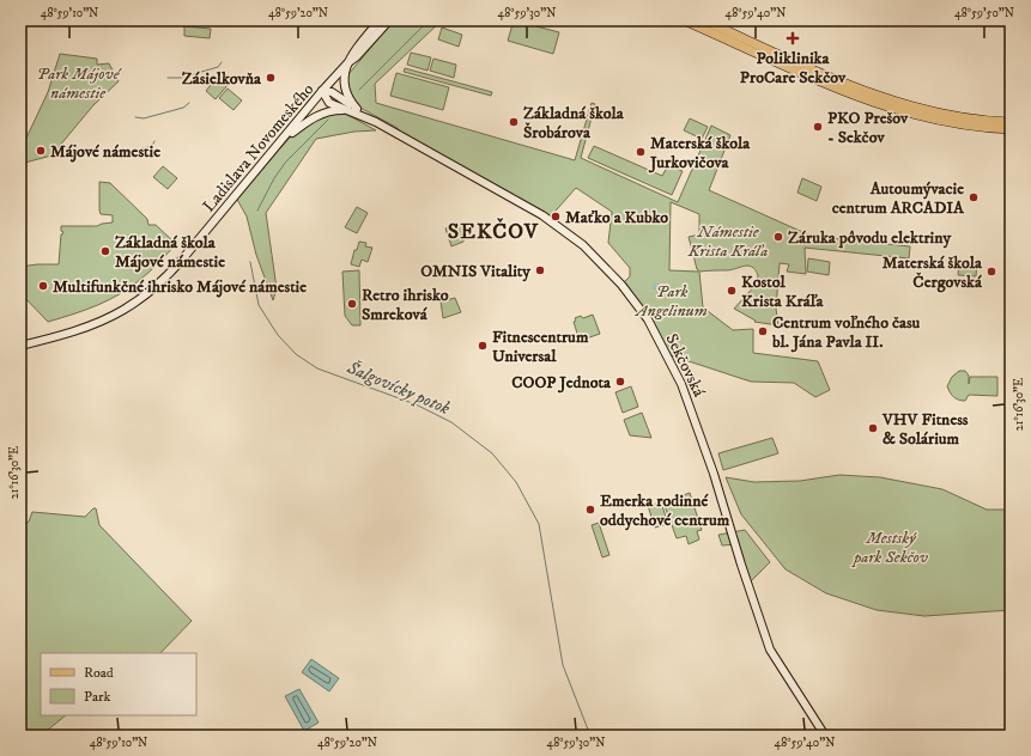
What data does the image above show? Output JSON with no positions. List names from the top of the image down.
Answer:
{
  "streets": {
    "street": ["Ladislava Novomeského", "Sekčovská"]
  },
  "crossings": [
    ["Ladislava Novomeského", "Sekčovská"]
  ],
  "districts": ["SEKČOV"],
  "water": ["Šalgovícky potok"],
  "parks": [
    "Park Májové námestie",
    "Námestie Krista Kráľa",
    "Park Angelinum",
    "Mestský park Sekčov"
  ],
  "places": {
    "health": ["Poliklinika ProCare Sekčov"],
    "other": [
      "Zásielkovňa",
      "Základná škola Šrobárova",
      "PKO Prešov - Sekčov",
      "Májové námestie",
      "Materská škola Jurkovičova",
      "Autoumývacie centrum ARCADIA",
      "Maťko a Kubko",
      "Záruka pôvodu elektriny",
      "Základná škola Májové námestie",
      "OMNIS Vitality",
      "Materská škola Čergovská",
      "Multifunkčné ihrisko Májové námestie",
      "Kostol Krista Kráľa",
      "Retro ihrisko Smreková",
      "Centrum voľného času bl. Jána Pavla II.",
      "Fitnescentrum Universal",
      "COOP Jednota",
      "VHV Fitness & Solárium",
      "Emerka rodinné oddychové centrum"
    ]
  },
  "legend": ["Road", "Park"],
  "coordinates": [
    "48°59'10\"N",
    "48°59'20\"N",
    "48°59'30\"N",
    "48°59'40\"N",
    "48°59'50\"N",
    "21°16'30\"E"
  ]
}
